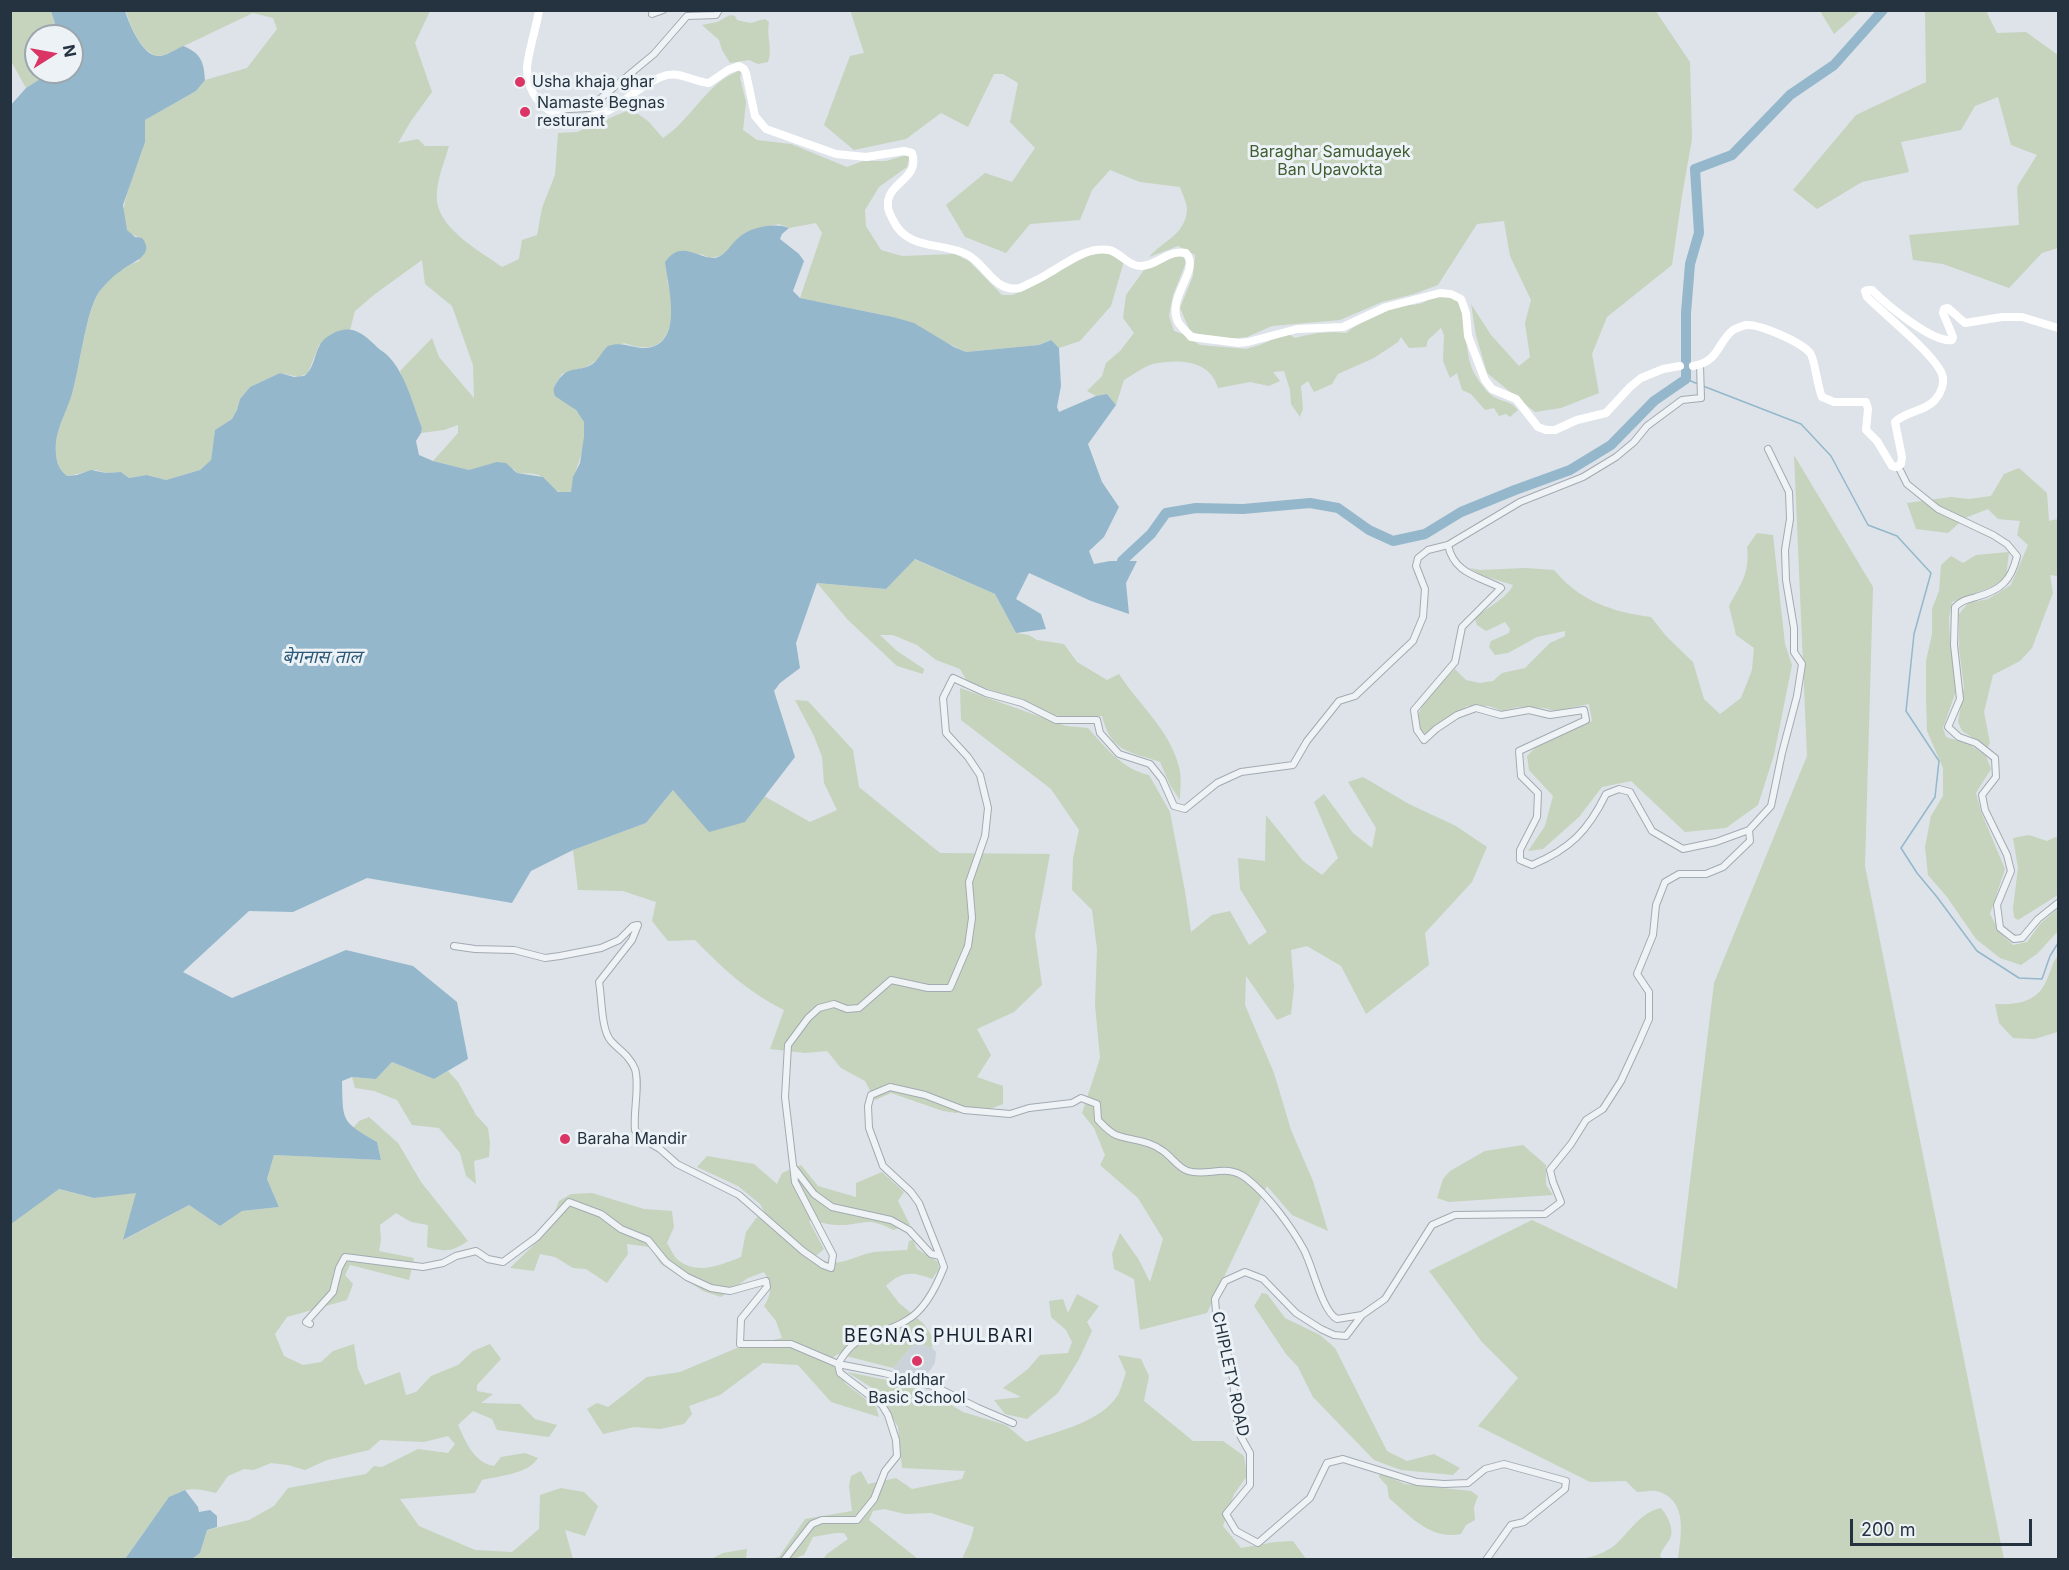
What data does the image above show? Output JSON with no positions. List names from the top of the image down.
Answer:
{
  "streets": {
    "street": ["CHIPLETY ROAD"]
  },
  "districts": ["BEGNAS PHULBARI"],
  "water": ["बेगनास ताल"],
  "parks": ["Baraghar Samudayek Ban Upavokta"],
  "places": [
    "Usha khaja ghar",
    "Namaste Begnas resturant",
    "Baraha Mandir",
    "Jaldhar Basic School"
  ],
  "scale_bar": "200 m",
  "north": "right"
}
